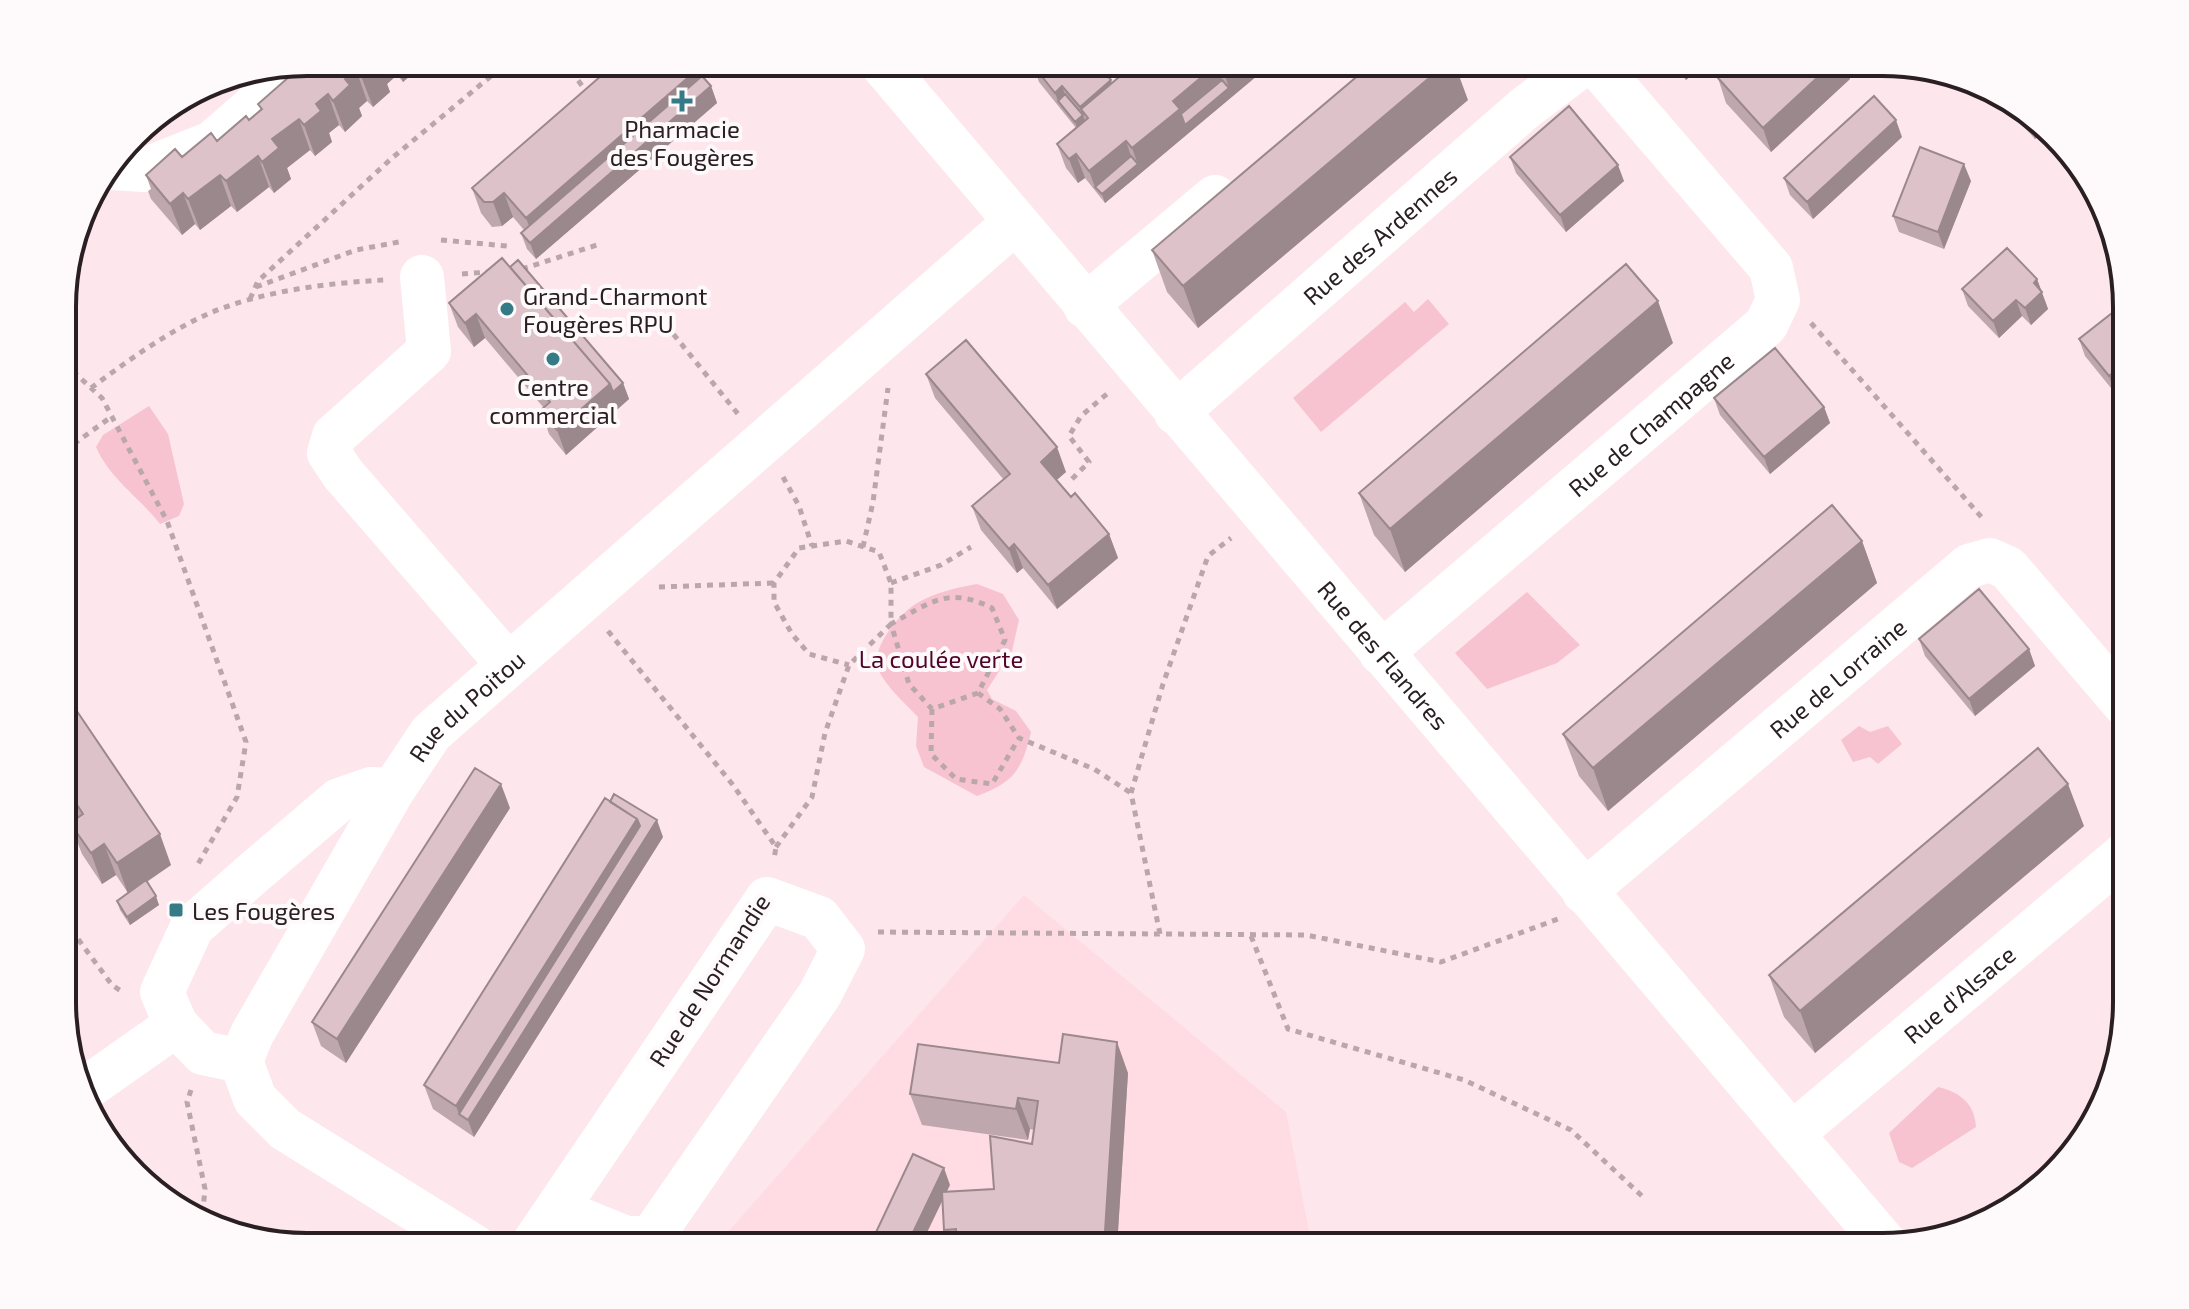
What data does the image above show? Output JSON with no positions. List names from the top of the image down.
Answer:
{
  "streets": {
    "street": [
      "Rue des Ardennes",
      "Rue de Champagne",
      "Rue des Flandres",
      "Rue de Lorraine",
      "Rue du Poitou",
      "Rue de Normandie",
      "Rue d'Alsace"
    ]
  },
  "crossings": [
    ["Rue des Ardennes", "Rue des Flandres"],
    ["Rue de Champagne", "Rue des Flandres"],
    ["Rue des Flandres", "Rue de Lorraine"],
    ["Rue des Flandres", "Rue du Poitou"],
    ["Rue des Flandres", "Rue d'Alsace"]
  ],
  "parks": ["La coulée verte"],
  "places": {
    "health": ["Pharmacie des Fougères"],
    "other": ["Grand-Charmont Fougères RPU", "Centre commercial"],
    "transit": ["Les Fougères"]
  }
}
